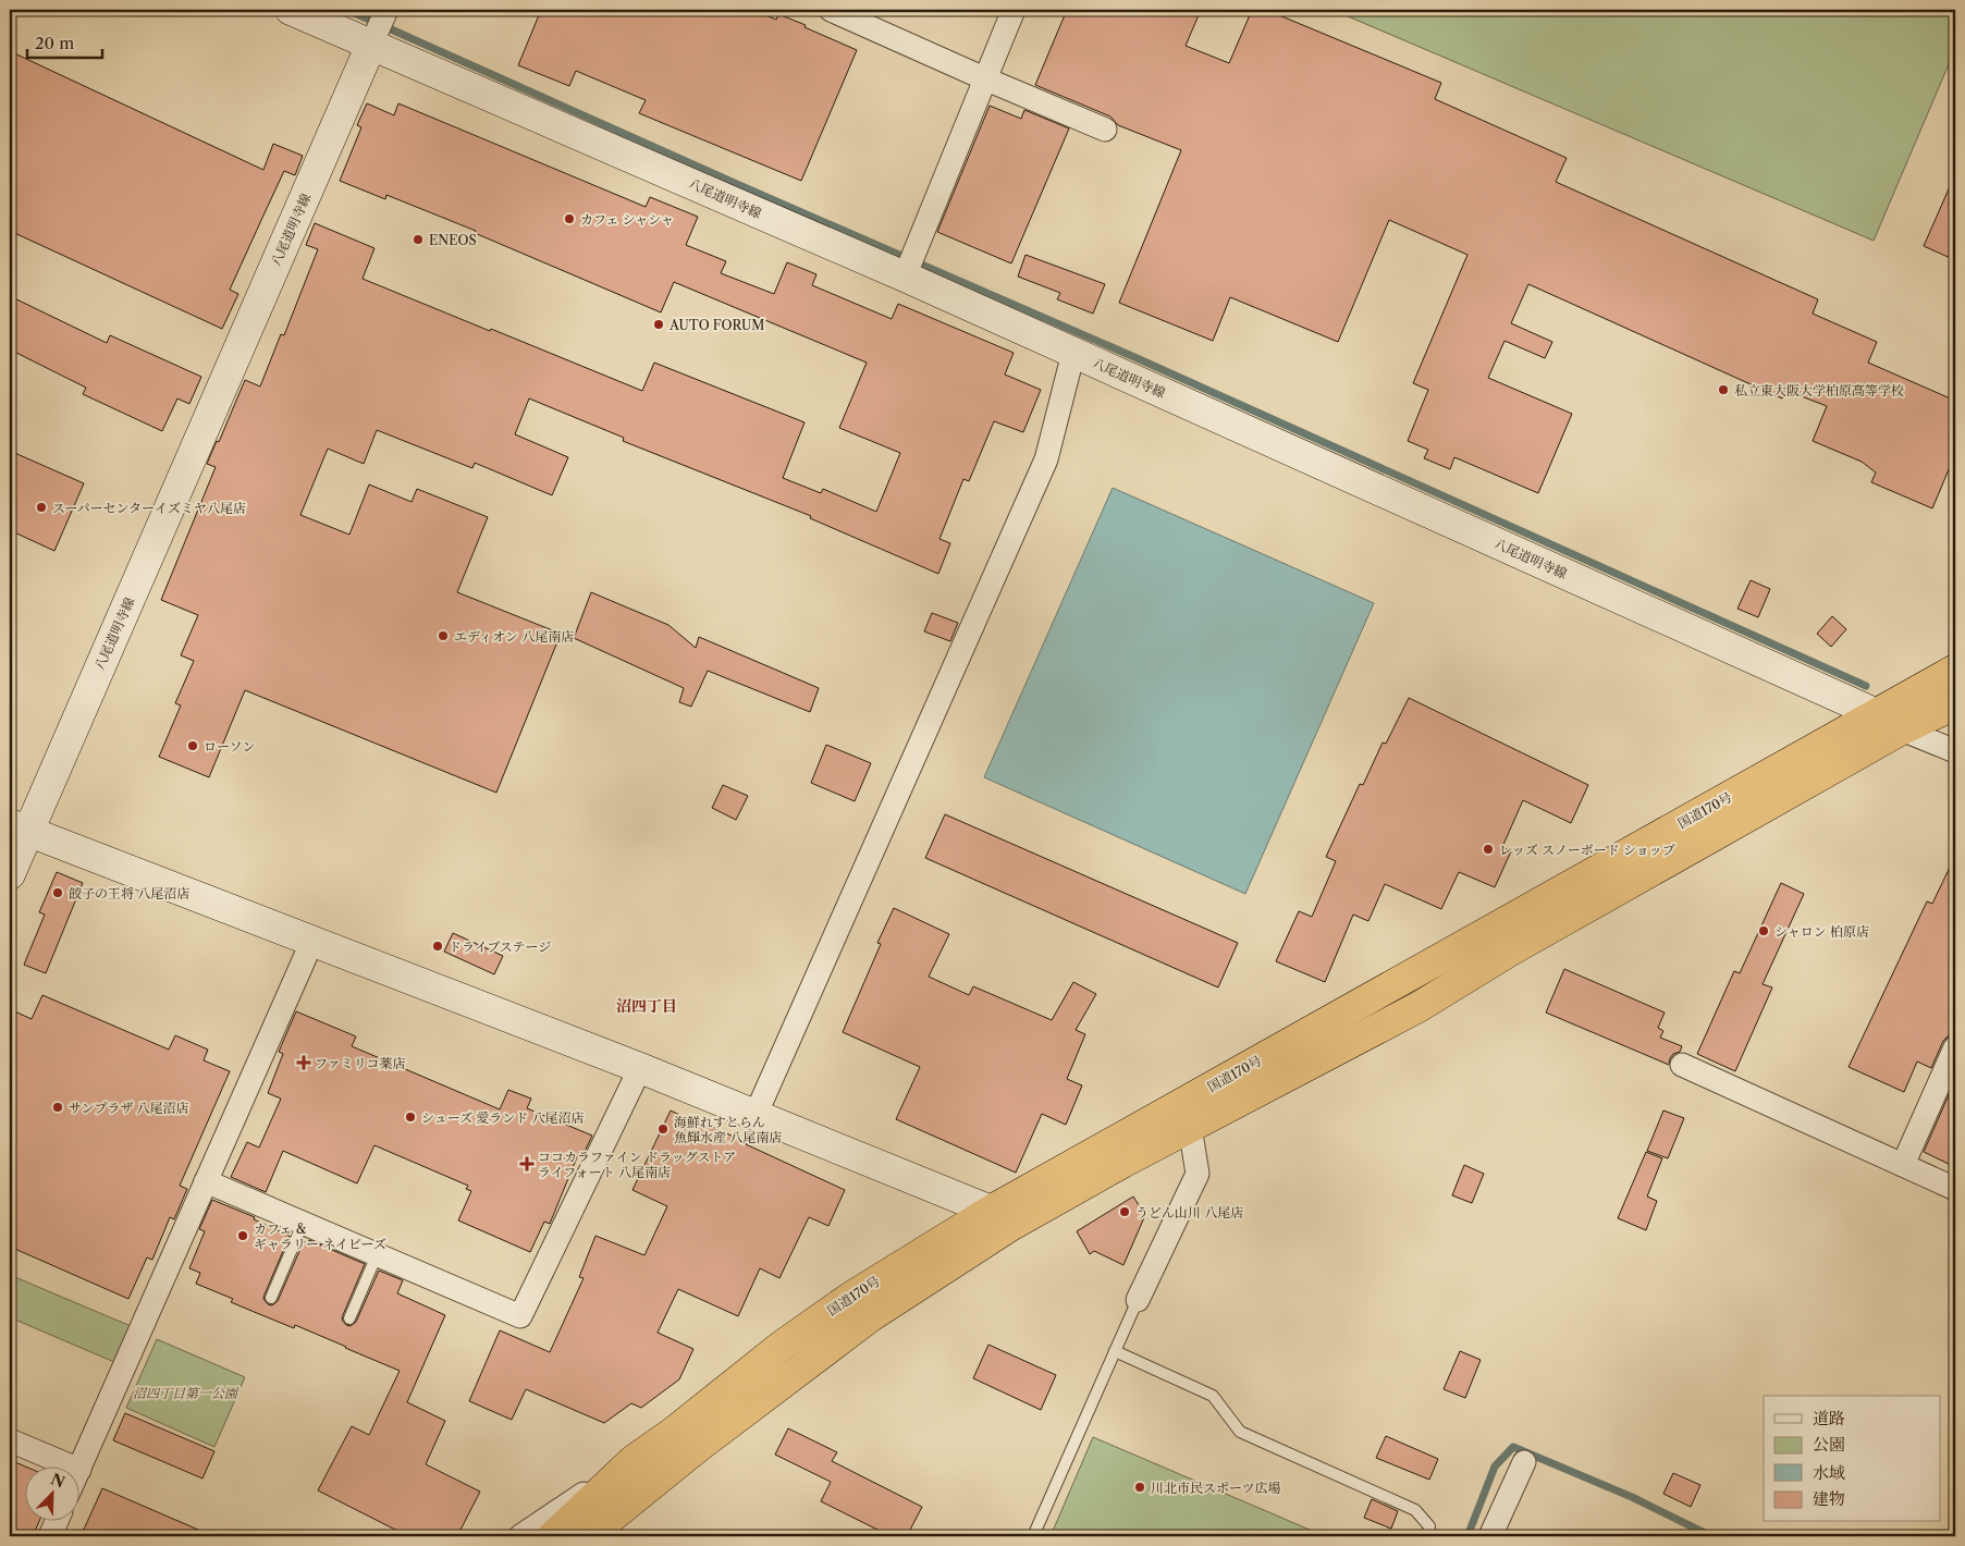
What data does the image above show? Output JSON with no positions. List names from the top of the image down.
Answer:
{
  "streets": {
    "highway": ["国道170号"],
    "main road": ["八尾道明寺線"]
  },
  "crossings": [
    ["八尾道明寺線", "国道170号"]
  ],
  "districts": ["沼四丁目"],
  "parks": ["沼四丁目第一公園"],
  "places": {
    "other": [
      "カフェ シャシャ",
      "ENEOS",
      "AUTO FORUM",
      "私立東大阪大学柏原高等学校",
      "スーパーセンターイズミヤ八尾店",
      "エディオン 八尾南店",
      "ローソン",
      "レッズ スノーボード ショップ",
      "餃子の王将 八尾沼店",
      "シャロン 柏原店",
      "ドライブステージ",
      "サンプラザ 八尾沼店",
      "シューズ 愛ランド 八尾沼店",
      "海鮮れすとらん 魚輝水産 八尾南店",
      "うどん山川 八尾店",
      "カフェ & ギャラリー ネイビーズ",
      "川北市民スポーツ広場"
    ],
    "health": ["ファミリコ薬店", "ココカラファイン ドラッグストア ライフォート 八尾南店"]
  },
  "legend": [
    "道路",
    "公園",
    "水域",
    "建物"
  ],
  "scale_bar": "20 m",
  "north": "top right"
}
